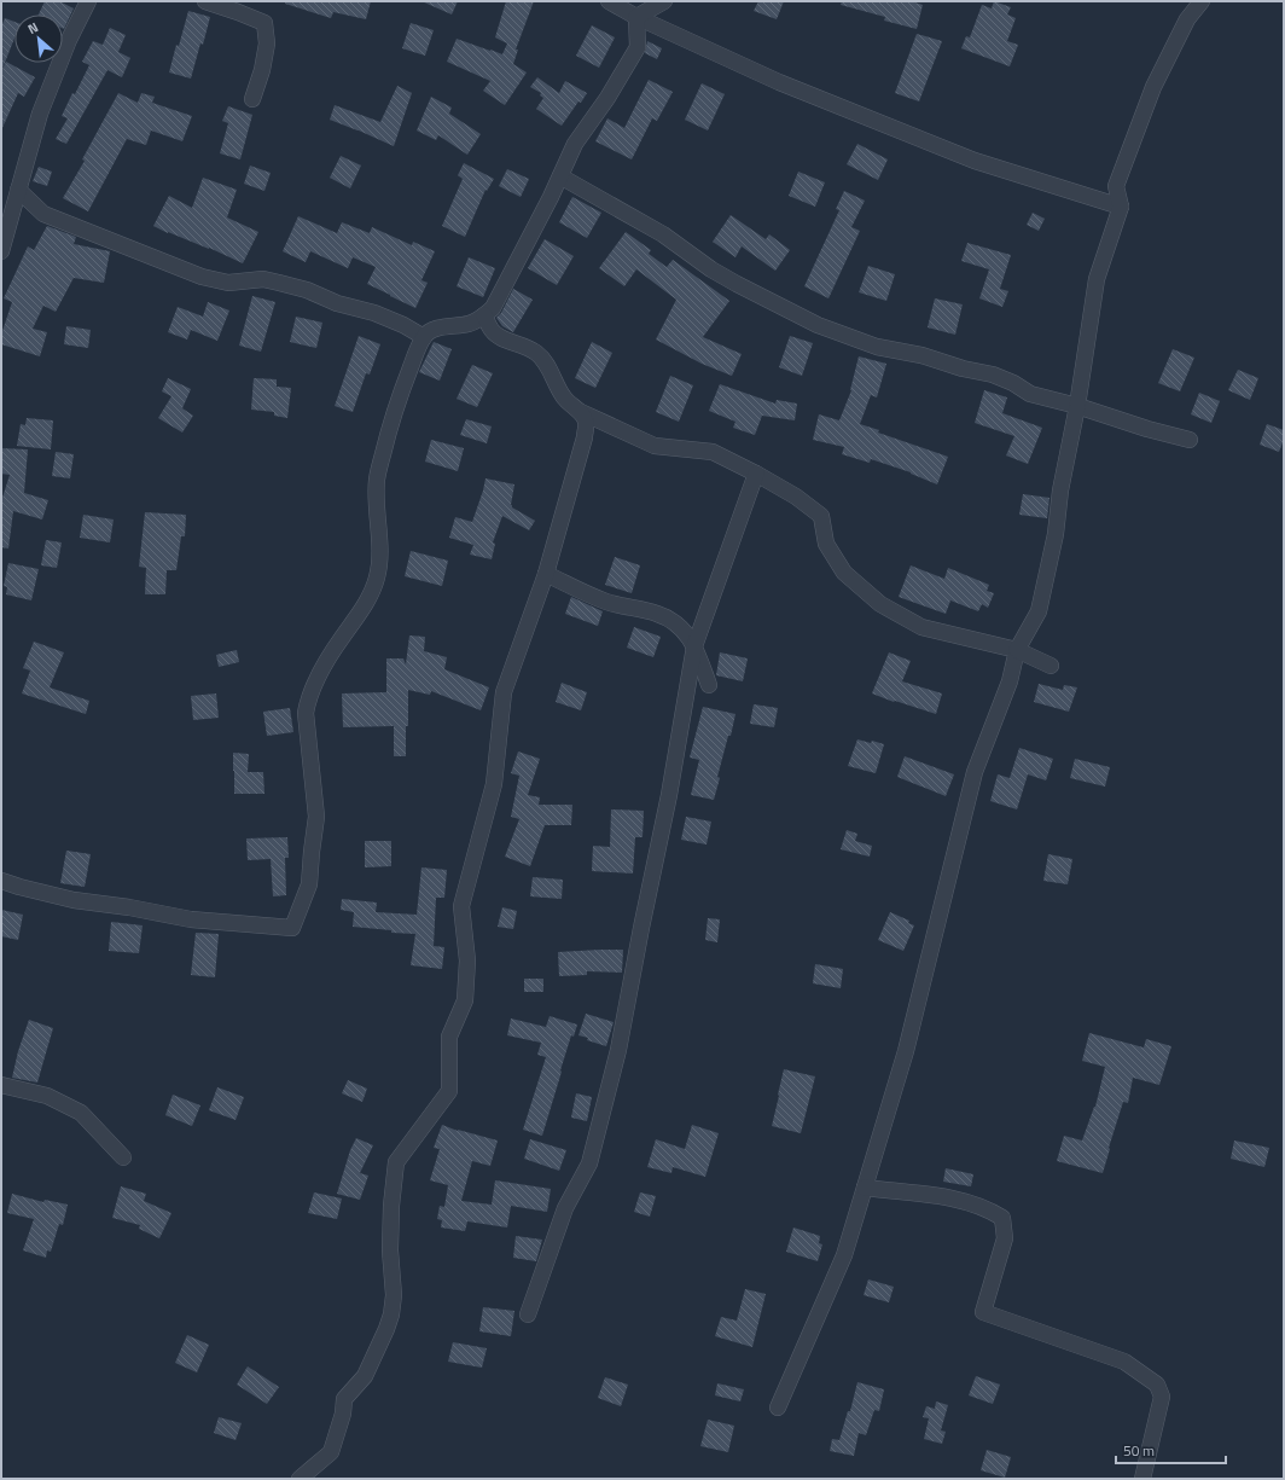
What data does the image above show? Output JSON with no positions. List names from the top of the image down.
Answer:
{
  "scale_bar": "50 m",
  "north": "top left"
}
